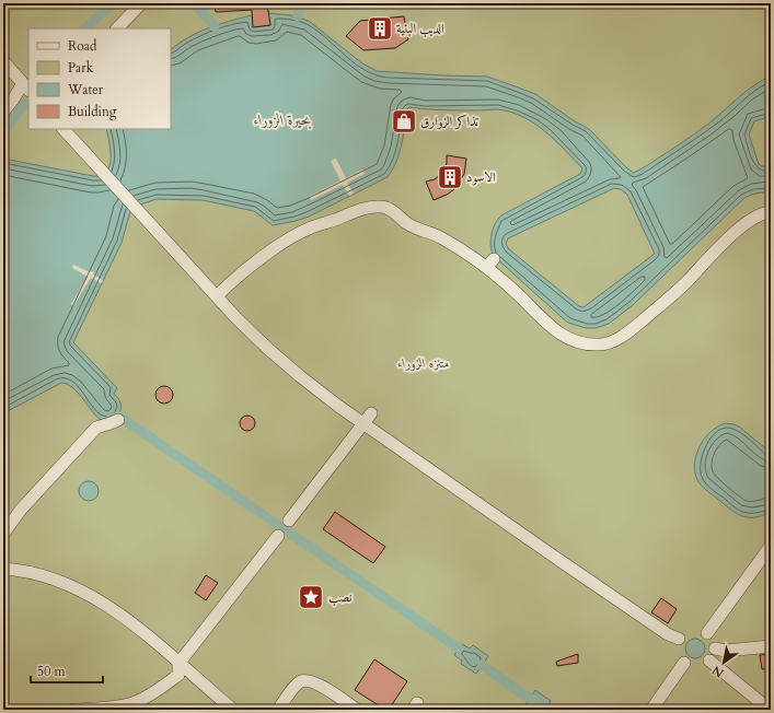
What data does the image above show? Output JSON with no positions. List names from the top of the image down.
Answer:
{
  "water": ["بحيرة الزوراء"],
  "parks": ["متنزه الزوراء"],
  "places": {
    "building": ["الدبب البنية", "الاسود"],
    "shop": ["تذاكر الزوارق"],
    "place": ["نصب"]
  },
  "legend": [
    "Road",
    "Park",
    "Water",
    "Building"
  ],
  "scale_bar": "50 m",
  "north": "bottom left"
}
